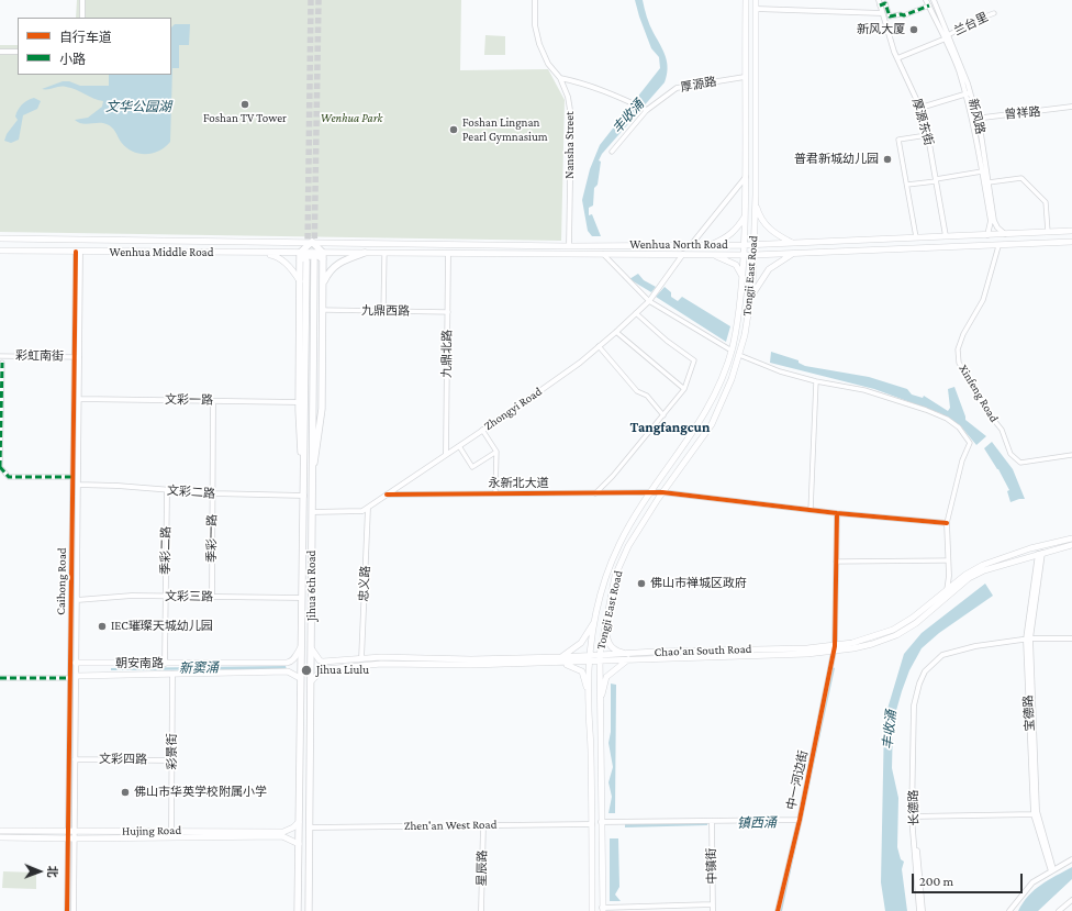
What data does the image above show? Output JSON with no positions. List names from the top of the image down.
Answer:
{
  "streets": {
    "main road": [
      "Wenhua North Road",
      "Wenhua Middle Road",
      "Tongji East Road",
      "Jihua 6th Road",
      "Chao'an South Road",
      "朝安南路",
      "Hujing Road"
    ],
    "street": [
      "兰台里",
      "厚源路",
      "曾祥路",
      "新风路",
      "厚源东街",
      "Nansha Street",
      "九鼎西路",
      "九鼎北路",
      "彩虹南街",
      "Xinfeng Road",
      "文彩一路",
      "Zhongyi Road",
      "永新北大道",
      "文彩二路",
      "季彩一路",
      "季彩二路",
      "Caihong Road",
      "忠义路",
      "文彩三路",
      "宝德路",
      "彩景街",
      "文彩四路",
      "中一河边街",
      "长德路",
      "Zhen'an West Road",
      "中镇街",
      "星辰路"
    ]
  },
  "crossings": [
    ["兰台里", "新风路"],
    ["厚源路", "Tongji East Road"],
    ["曾祥路", "新风路"],
    ["新风路", "Wenhua North Road"],
    ["厚源东街", "Wenhua North Road"],
    ["Nansha Street", "Wenhua North Road"],
    ["Wenhua North Road", "Wenhua Middle Road"],
    ["Wenhua North Road", "Tongji East Road"],
    ["Wenhua North Road", "九鼎北路"],
    ["Wenhua North Road", "Xinfeng Road"],
    ["Wenhua North Road", "Zhongyi Road"],
    ["Wenhua Middle Road", "Caihong Road"],
    ["Tongji East Road", "永新北大道"],
    ["Tongji East Road", "Chao'an South Road"],
    ["Tongji East Road", "Zhen'an West Road"],
    ["九鼎西路", "九鼎北路"],
    ["九鼎北路", "Zhongyi Road"],
    ["彩虹南街", "Caihong Road"],
    ["文彩一路", "季彩一路"],
    ["文彩一路", "Caihong Road"],
    ["Zhongyi Road", "永新北大道"],
    ["Zhongyi Road", "忠义路"],
    ["Zhongyi Road", "Jihua 6th Road"],
    ["永新北大道", "中一河边街"],
    ["文彩二路", "季彩一路"],
    ["文彩二路", "季彩二路"],
    ["文彩二路", "Caihong Road"],
    ["文彩二路", "Jihua 6th Road"],
    ["季彩一路", "文彩三路"],
    ["季彩二路", "文彩三路"],
    ["季彩二路", "朝安南路"],
    ["Caihong Road", "文彩三路"],
    ["Caihong Road", "朝安南路"],
    ["Caihong Road", "文彩四路"],
    ["Caihong Road", "Hujing Road"],
    ["忠义路", "Chao'an South Road"],
    ["Jihua 6th Road", "文彩三路"],
    ["Jihua 6th Road", "Chao'an South Road"],
    ["Jihua 6th Road", "朝安南路"],
    ["Jihua 6th Road", "Zhen'an West Road"],
    ["Jihua 6th Road", "Hujing Road"],
    ["Chao'an South Road", "宝德路"],
    ["Chao'an South Road", "中一河边街"],
    ["朝安南路", "彩景街"],
    ["宝德路", "长德路"],
    ["彩景街", "文彩四路"],
    ["彩景街", "Hujing Road"],
    ["Zhen'an West Road", "星辰路"]
  ],
  "districts": ["Tangfangcun"],
  "water": [
    "文华公园湖",
    "丰收涌",
    "新窦涌",
    "镇西涌"
  ],
  "parks": ["Wenhua Park"],
  "places": [
    "新风大厦",
    "Foshan TV Tower",
    "Foshan Lingnan Pearl Gymnasium",
    "普君新城幼儿园",
    "佛山市禅城区政府",
    "IEC璀璨天城幼儿园",
    "Jihua Liulu",
    "佛山市华英学校附属小学"
  ],
  "legend": ["自行车道", "小路"],
  "scale_bar": "200 m",
  "north": "right"
}
